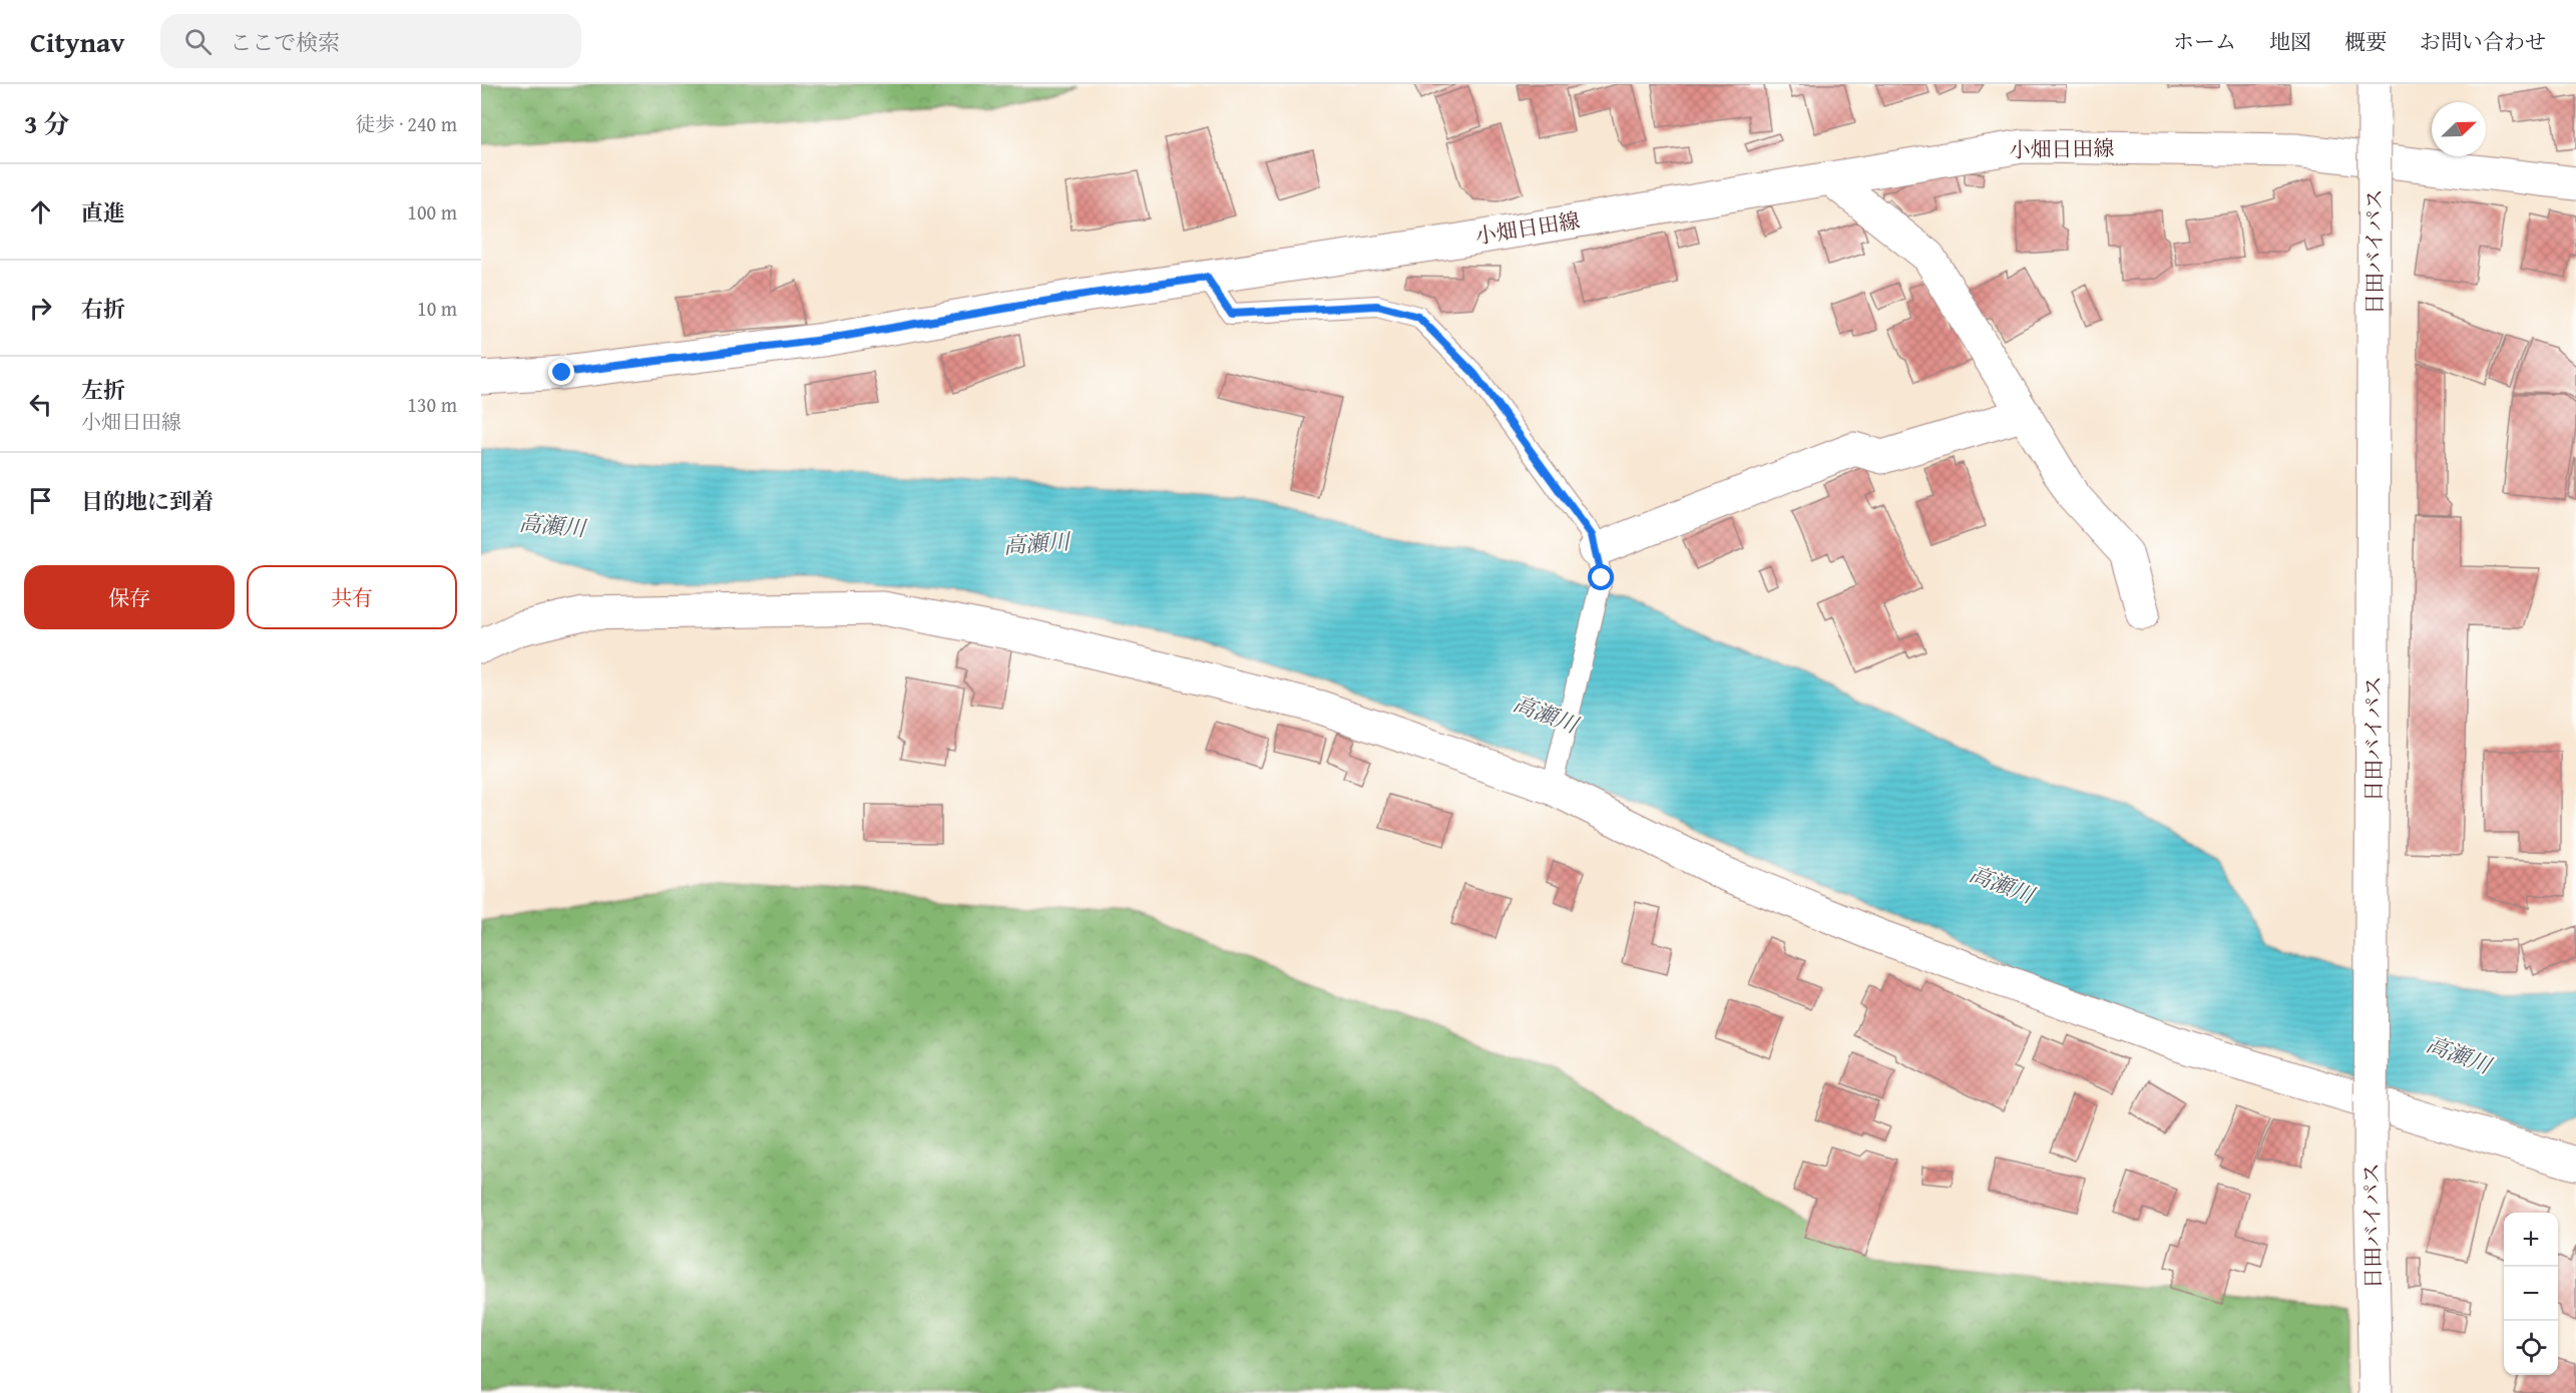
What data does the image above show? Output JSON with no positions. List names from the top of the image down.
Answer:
{
  "streets": {
    "main road": ["小畑日田線", "日田バイパス"]
  },
  "water": ["高瀬川"],
  "north": "top right",
  "page": {
    "header": "Citynav",
    "search": "ここで検索",
    "nav": [
      "ホーム",
      "地図",
      "概要",
      "お問い合わせ"
    ],
    "heading": ["3 分", "徒歩 · 240 m"],
    "list": [
      ["直進", "100 m"],
      ["右折", "10 m"],
      ["左折", "小畑日田線", "130 m"],
      "目的地に到着"
    ],
    "buttons": ["保存", "共有"],
    "map_buttons": ["+", "−"]
  }
}
